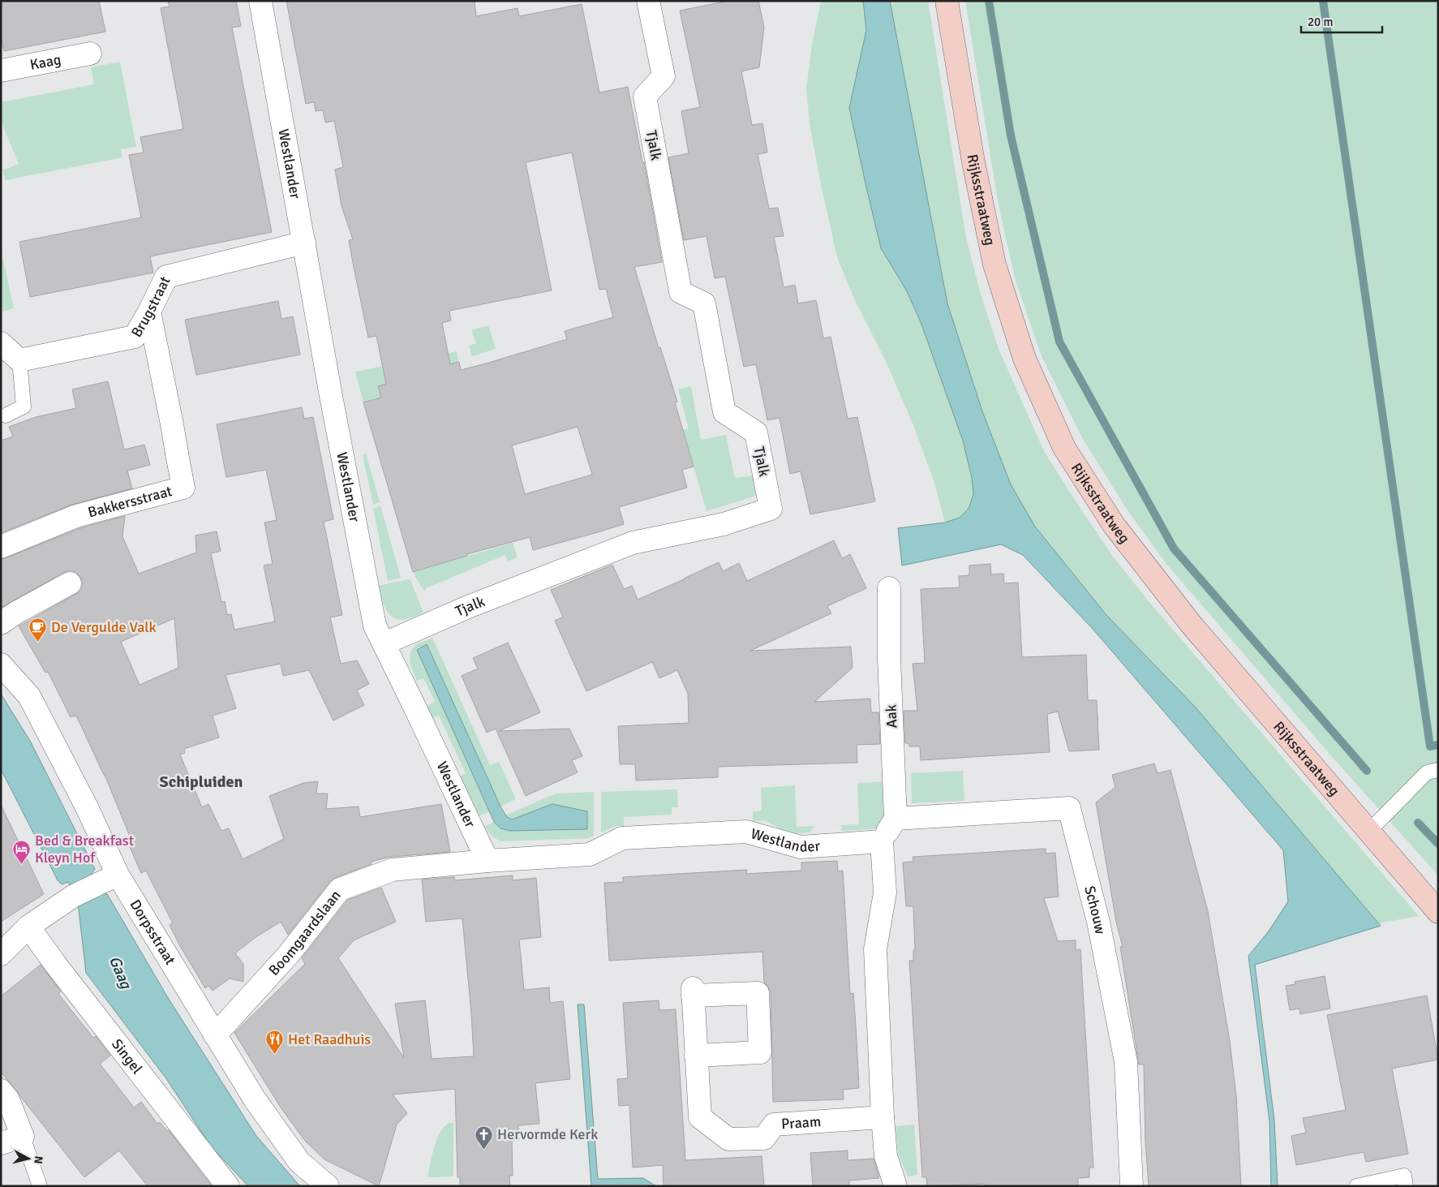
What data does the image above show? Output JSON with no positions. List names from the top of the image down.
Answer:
{
  "streets": {
    "main road": ["Rijksstraatweg"],
    "street": [
      "Kaag",
      "Tjalk",
      "Westlander",
      "Brugstraat",
      "Bakkersstraat",
      "Aak",
      "Schouw",
      "Dorpsstraat",
      "Boomgaardslaan",
      "Singel",
      "Praam"
    ]
  },
  "crossings": [
    ["Tjalk", "Westlander"],
    ["Westlander", "Brugstraat"],
    ["Westlander", "Boomgaardslaan"],
    ["Brugstraat", "Bakkersstraat"],
    ["Aak", "Schouw"],
    ["Dorpsstraat", "Boomgaardslaan"]
  ],
  "districts": ["Schipluiden"],
  "water": ["Gaag"],
  "places": {
    "cafe": ["De Vergulde Valk"],
    "hotel": ["Bed & Breakfast Kleyn Hof"],
    "restaurant": ["Het Raadhuis"],
    "church": ["Hervormde Kerk"]
  },
  "scale_bar": "20 m",
  "north": "right"
}
